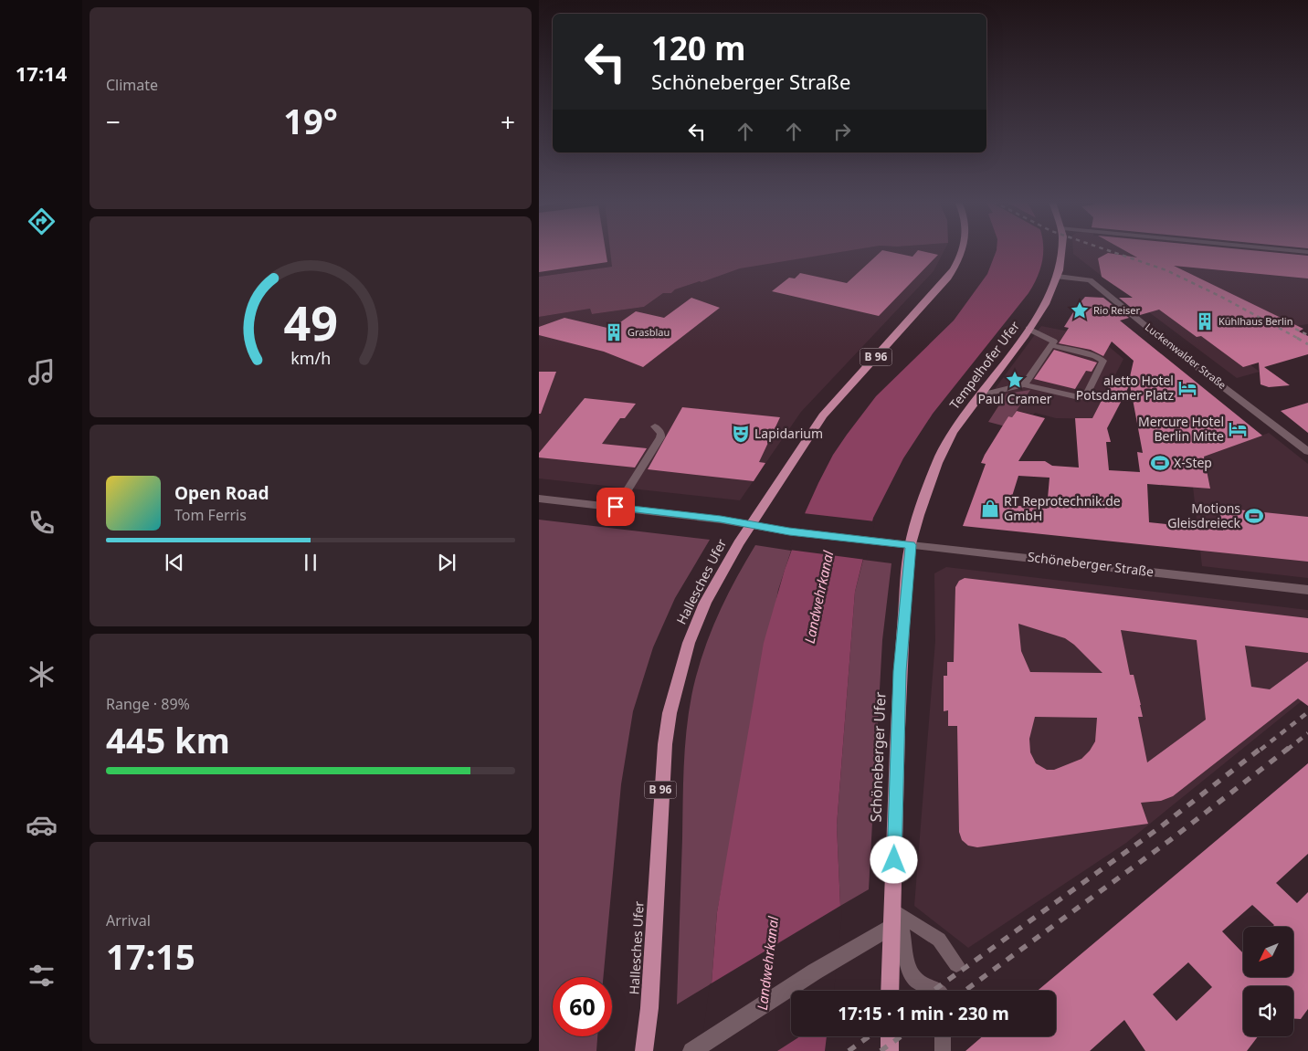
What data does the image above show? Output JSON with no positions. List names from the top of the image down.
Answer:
{
  "streets": {
    "main road": [
      "B 96",
      "Tempelhofer Ufer",
      "Hallesches Ufer",
      "Schöneberger Ufer"
    ],
    "street": ["Luckenwalder Straße", "Schöneberger Straße"]
  },
  "crossings": [
    ["Luckenwalder Straße", "Tempelhofer Ufer"],
    ["Tempelhofer Ufer", "Schöneberger Straße"],
    ["Tempelhofer Ufer", "Schöneberger Ufer"],
    ["Schöneberger Straße", "Hallesches Ufer"],
    ["Schöneberger Straße", "Schöneberger Ufer"]
  ],
  "water": ["Landwehrkanal"],
  "places": {
    "place": ["Rio Reiser", "Paul Cramer"],
    "building": ["Kühlhaus Berlin", "Grasblau"],
    "hotel": ["aletto Hotel Potsdamer Platz", "Mercure Hotel Berlin Mitte"],
    "theatre": ["Lapidarium"],
    "sports": ["X-Step", "Motions Gleisdreieck"],
    "shop": ["RT Reprotechnik.de GmbH"]
  },
  "north": "bottom left",
  "page": {
    "tabs": "17:14",
    "tile": [
      "Climate",
      ["Range · 89%", "445 km"],
      ["Arrival", "17:15"]
    ],
    "turn": ["120 m", "Schöneberger Straße"],
    "heat": ["−", "19°", "+"],
    "song": ["Open Road", "Tom Ferris"],
    "limit": "60",
    "trip": "17:15 · 1 min · 230 m",
    "gauge": ["49", "km/h"]
  }
}
